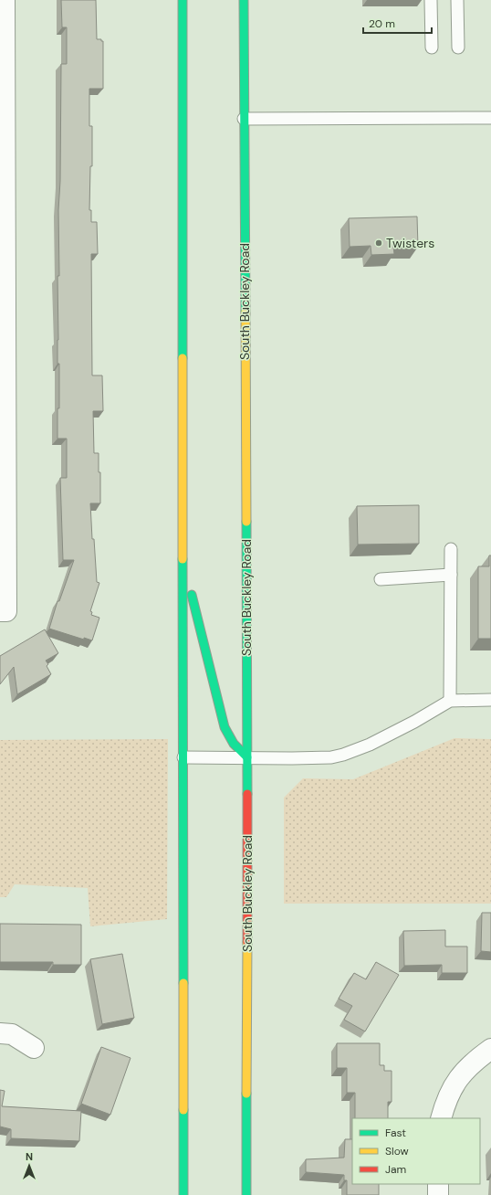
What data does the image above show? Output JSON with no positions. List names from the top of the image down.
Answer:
{
  "streets": {
    "main road": ["South Buckley Road"]
  },
  "places": ["Twisters"],
  "legend": ["Fast", "Slow", "Jam"],
  "scale_bar": "20 m",
  "north": "top"
}
